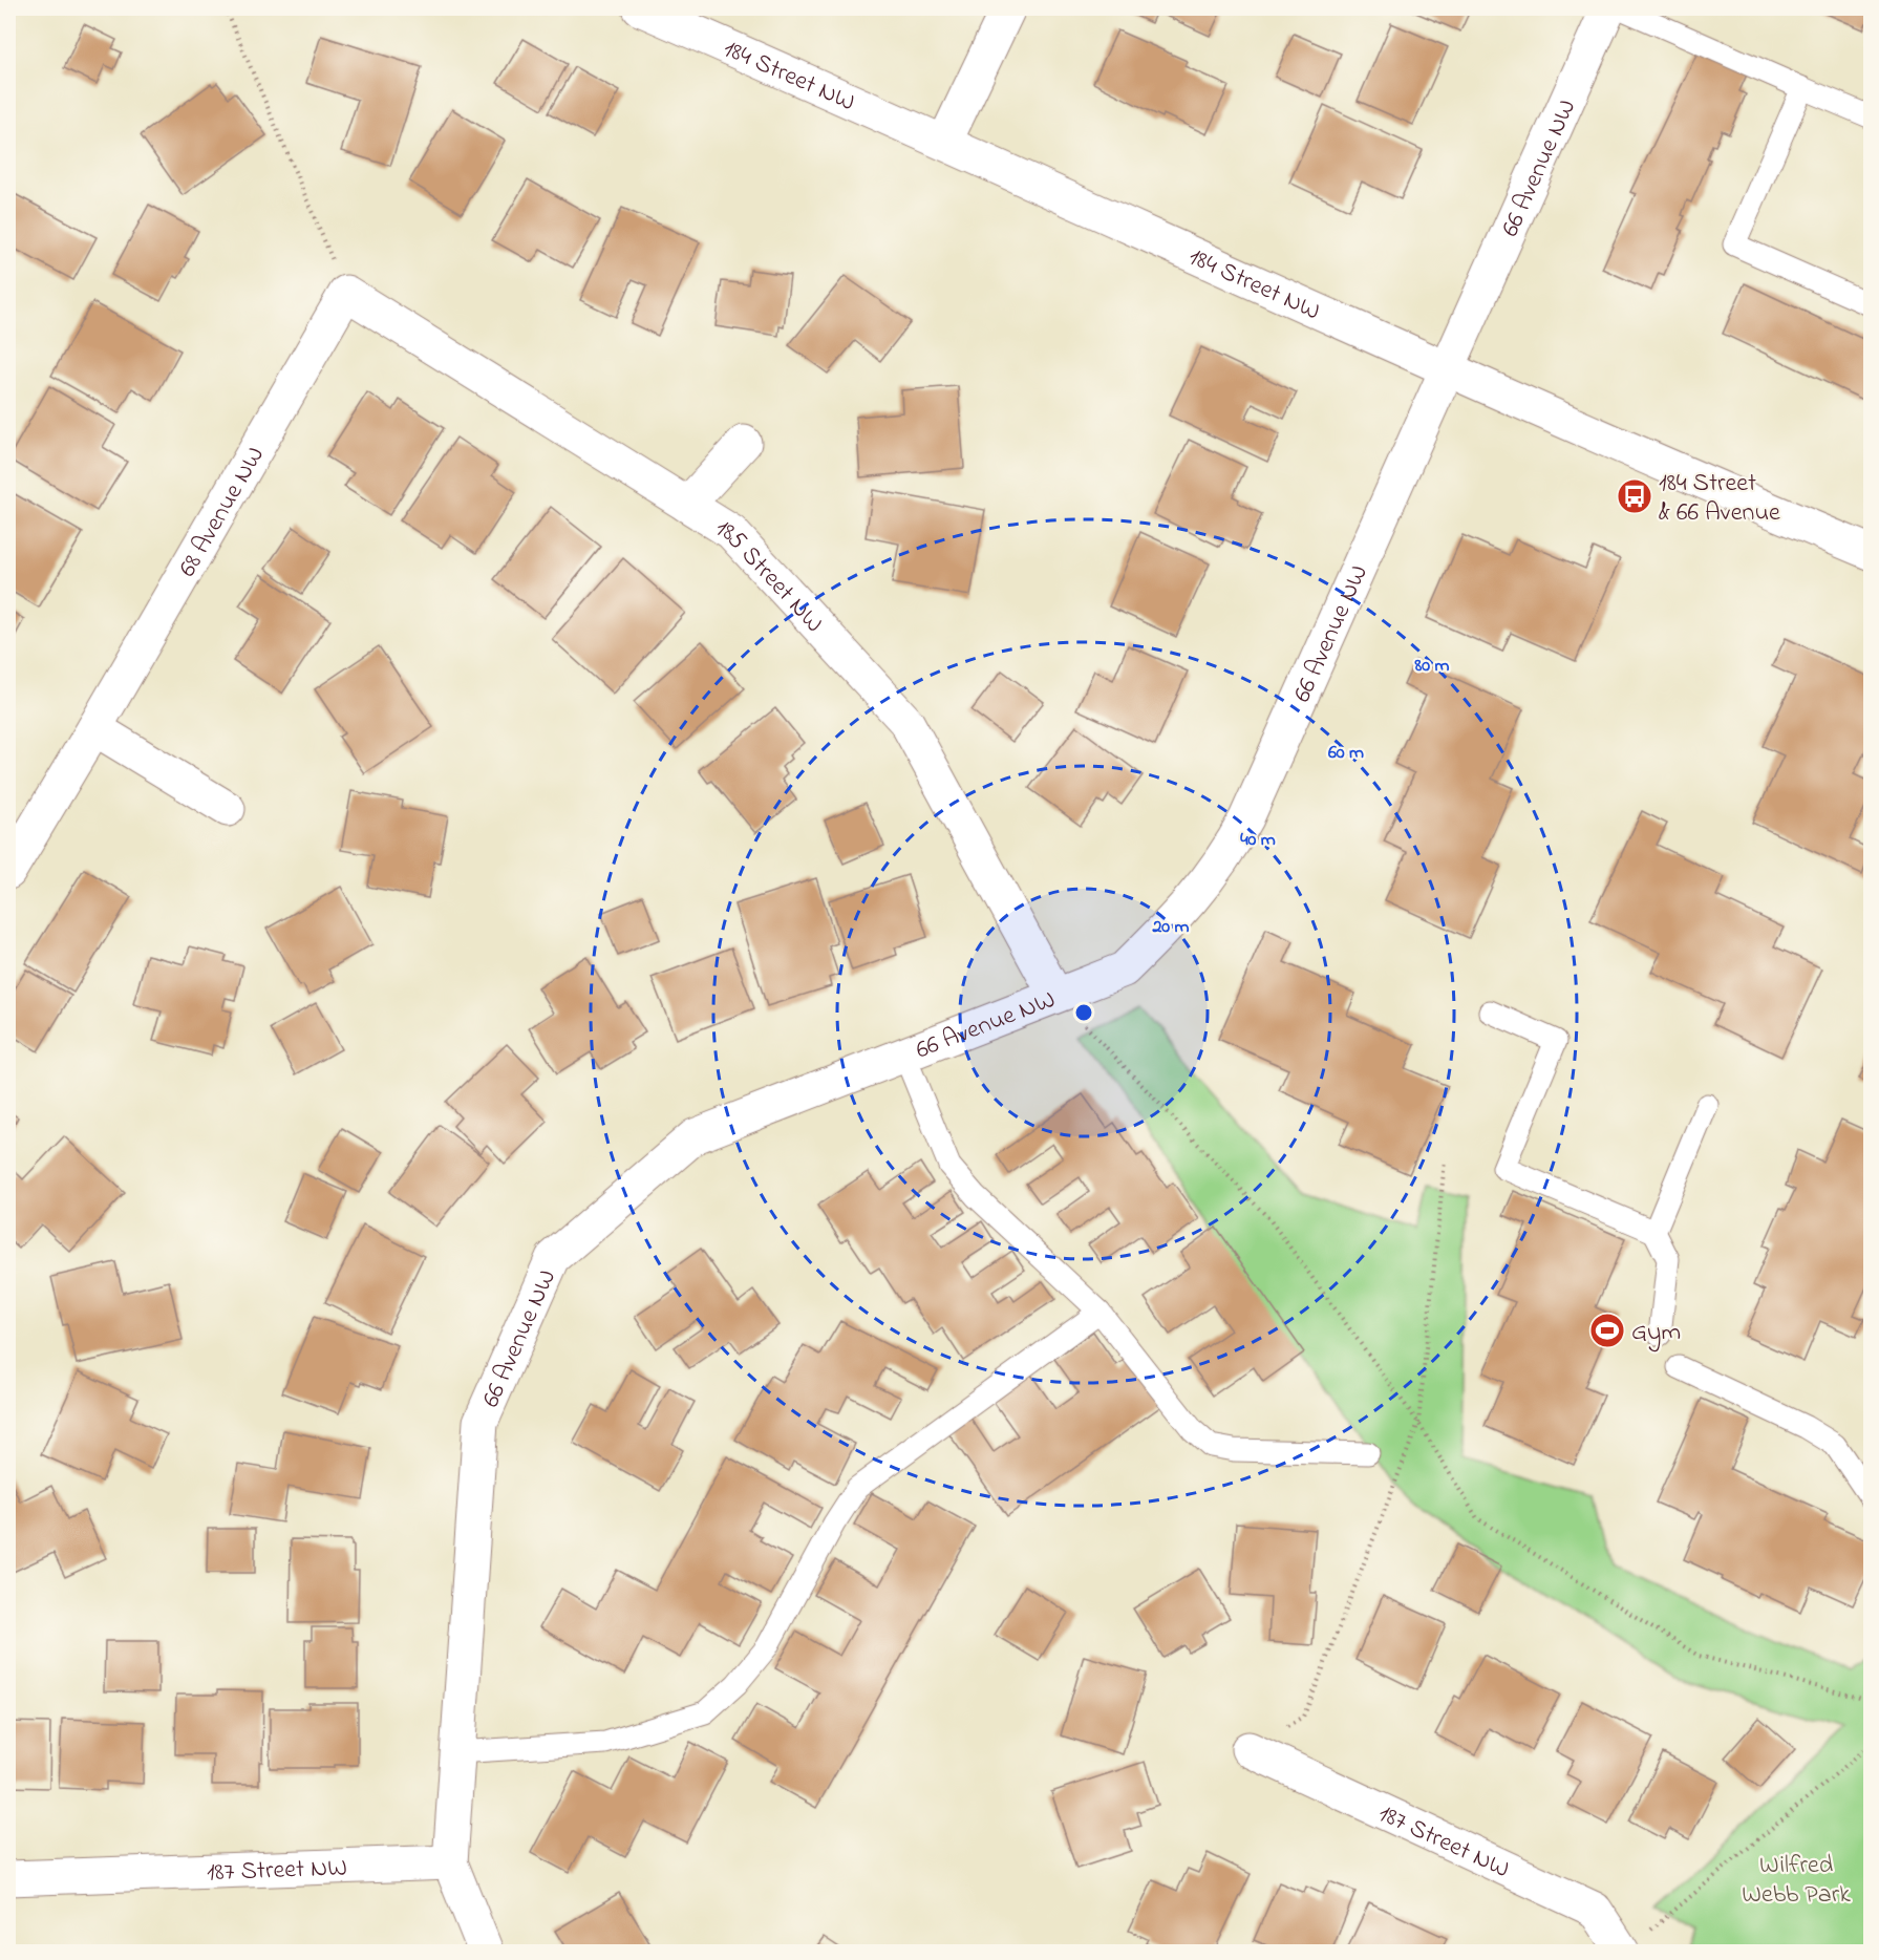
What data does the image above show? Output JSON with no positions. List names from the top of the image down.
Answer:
{
  "streets": {
    "street": [
      "184 Street NW",
      "66 Avenue NW",
      "68 Avenue NW",
      "185 Street NW",
      "187 Street NW"
    ]
  },
  "crossings": [
    ["184 Street NW", "66 Avenue NW"],
    ["66 Avenue NW", "185 Street NW"],
    ["66 Avenue NW", "187 Street NW"],
    ["68 Avenue NW", "185 Street NW"]
  ],
  "parks": ["Wilfred Webb Park"],
  "places": {
    "bus stop": ["184 Street & 66 Avenue"],
    "sports": ["Gym"]
  },
  "rings": [
    "80 m",
    "60 m",
    "40 m",
    "20 m"
  ]
}
